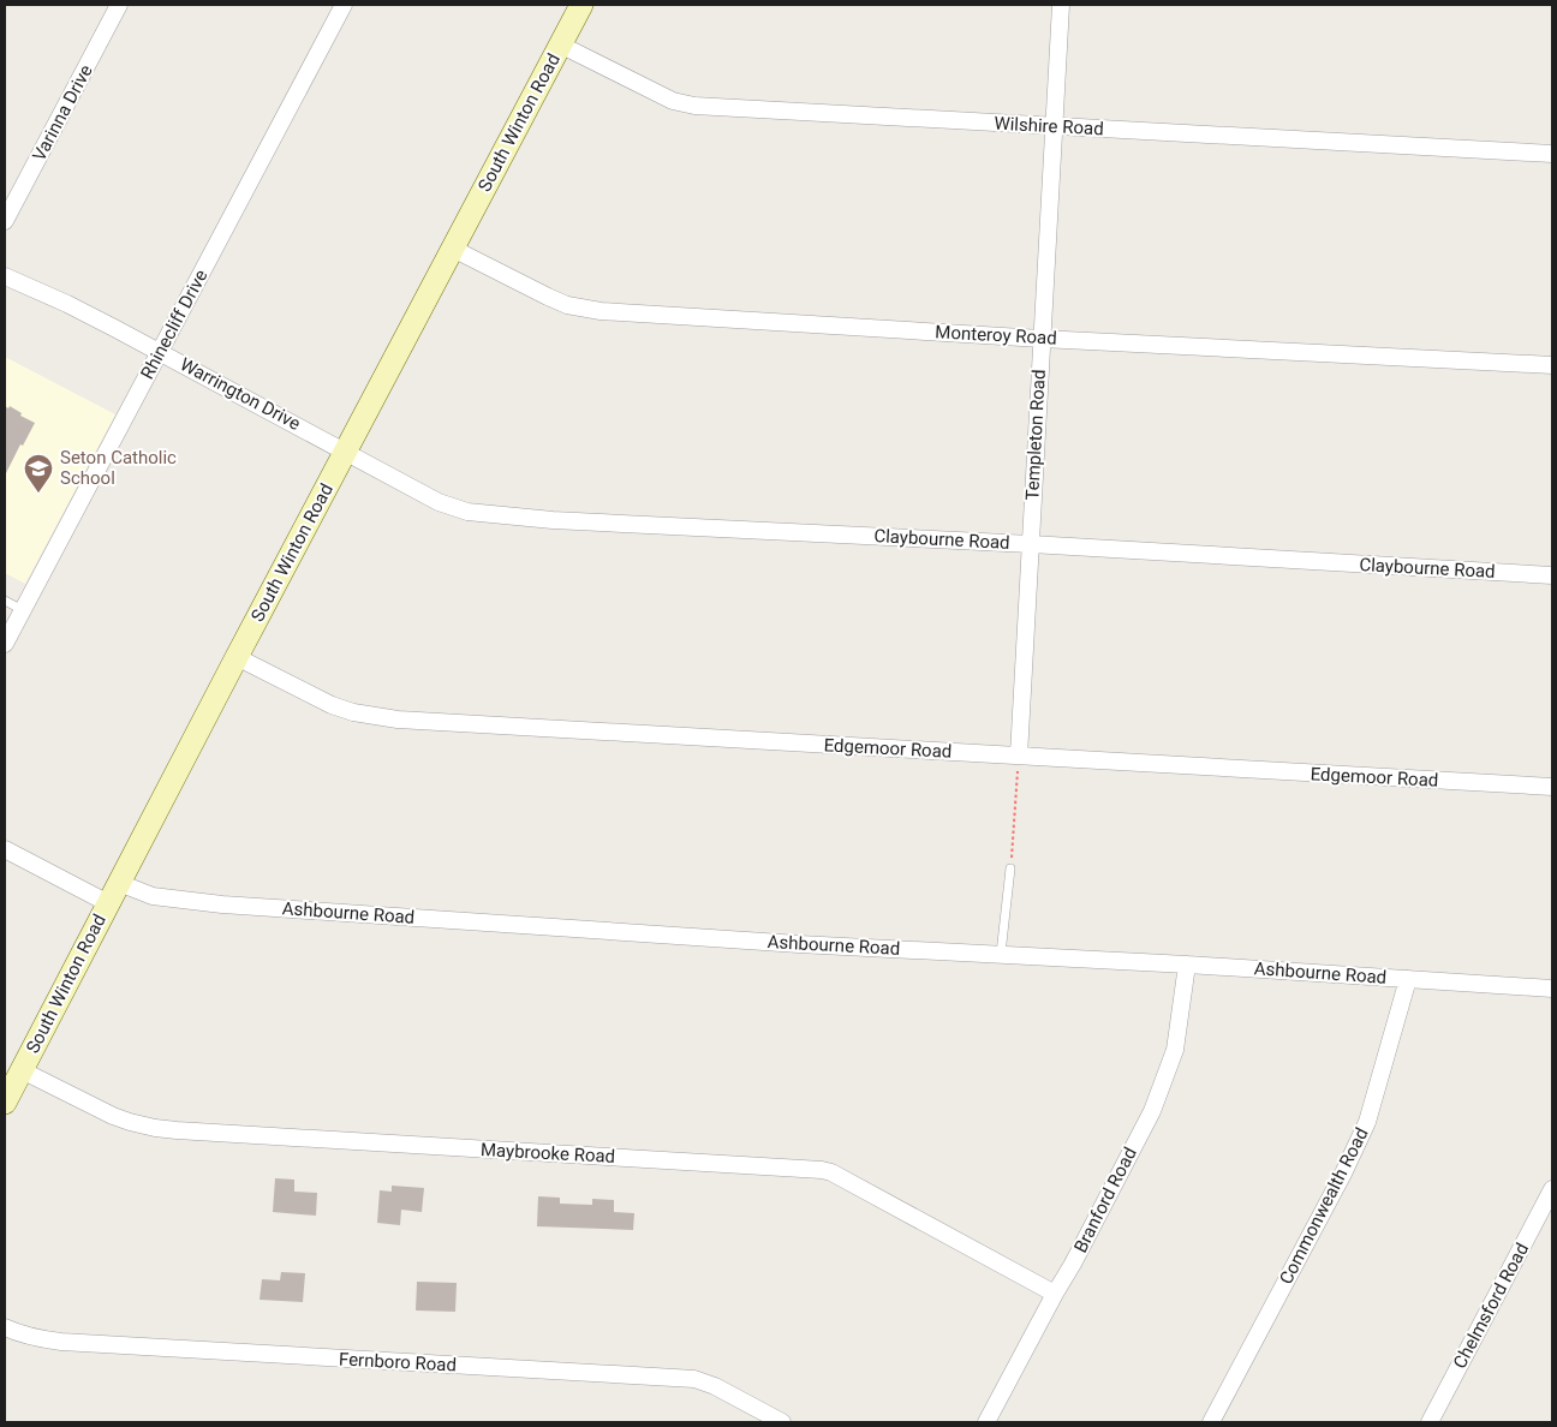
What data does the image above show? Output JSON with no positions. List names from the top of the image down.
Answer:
{
  "streets": {
    "main road": ["South Winton Road"],
    "street": [
      "Varinna Drive",
      "Wilshire Road",
      "Rhinecliff Drive",
      "Monteroy Road",
      "Warrington Drive",
      "Templeton Road",
      "Claybourne Road",
      "Edgemoor Road",
      "Ashbourne Road",
      "Maybrooke Road",
      "Branford Road",
      "Commonwealth Road",
      "Chelmsford Road",
      "Fernboro Road"
    ]
  },
  "crossings": [
    ["South Winton Road", "Wilshire Road"],
    ["South Winton Road", "Monteroy Road"],
    ["South Winton Road", "Warrington Drive"],
    ["South Winton Road", "Claybourne Road"],
    ["South Winton Road", "Edgemoor Road"],
    ["South Winton Road", "Ashbourne Road"],
    ["South Winton Road", "Maybrooke Road"],
    ["Wilshire Road", "Templeton Road"],
    ["Rhinecliff Drive", "Warrington Drive"],
    ["Monteroy Road", "Templeton Road"],
    ["Warrington Drive", "Claybourne Road"],
    ["Templeton Road", "Claybourne Road"],
    ["Templeton Road", "Edgemoor Road"],
    ["Ashbourne Road", "Branford Road"],
    ["Ashbourne Road", "Commonwealth Road"],
    ["Maybrooke Road", "Branford Road"]
  ],
  "places": {
    "school or university": ["Seton Catholic School"]
  }
}
